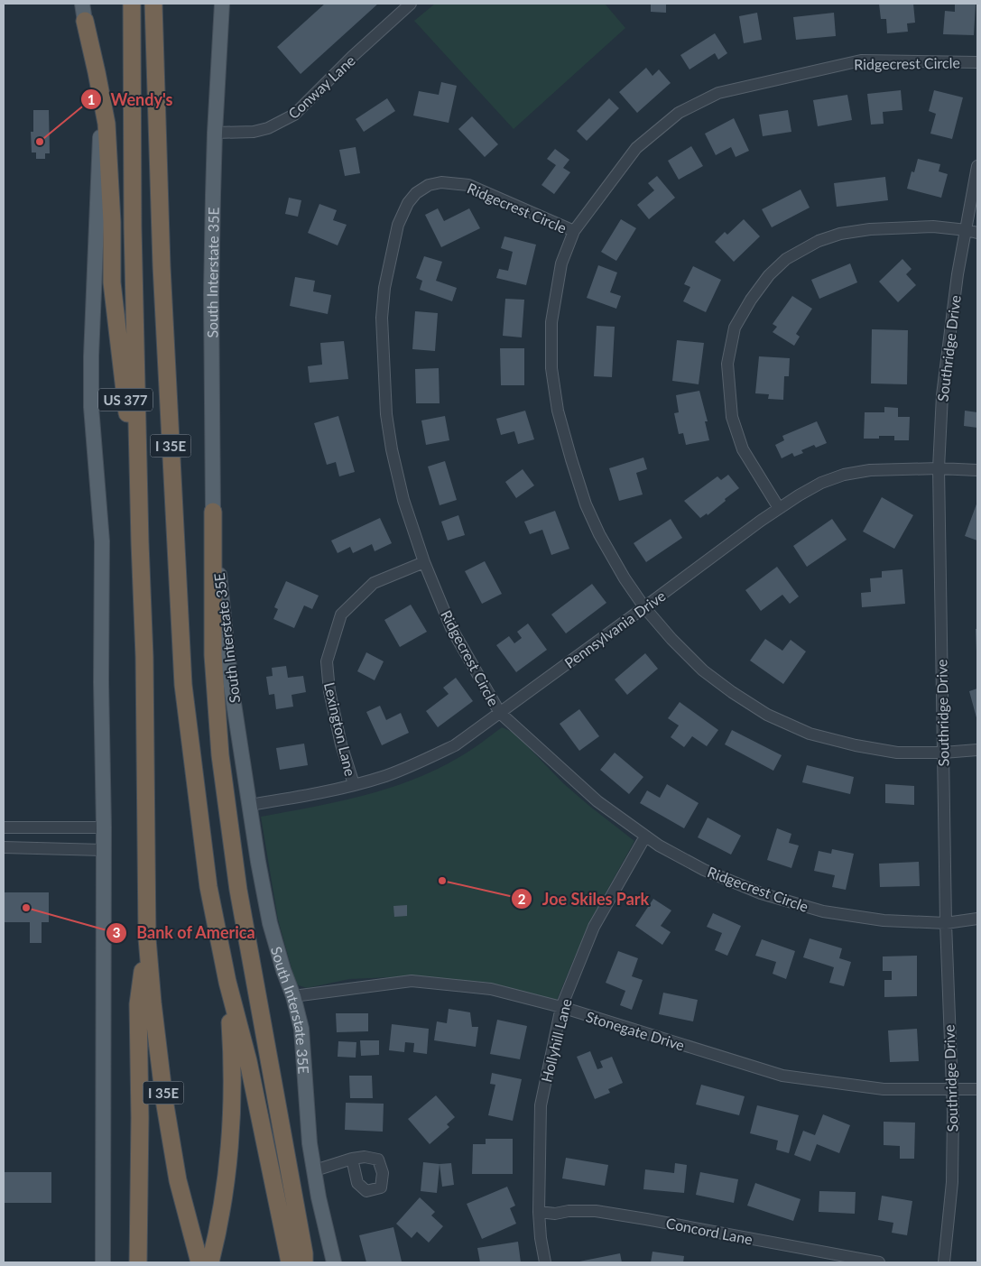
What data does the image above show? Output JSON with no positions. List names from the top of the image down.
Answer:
{
  "streets": {
    "highway": ["US 377", "I 35E"],
    "main road": ["South Interstate 35E"],
    "street": [
      "Ridgecrest Circle",
      "Conway Lane",
      "Southridge Drive",
      "Pennsylvania Drive",
      "Lexington Lane",
      "Stonegate Drive",
      "Hollyhill Lane",
      "Concord Lane"
    ]
  },
  "crossings": [
    ["Ridgecrest Circle", "Southridge Drive"],
    ["Ridgecrest Circle", "Pennsylvania Drive"],
    ["Ridgecrest Circle", "Lexington Lane"],
    ["Ridgecrest Circle", "Hollyhill Lane"],
    ["Conway Lane", "South Interstate 35E"],
    ["South Interstate 35E", "Pennsylvania Drive"],
    ["South Interstate 35E", "Stonegate Drive"],
    ["Southridge Drive", "Pennsylvania Drive"],
    ["Southridge Drive", "Stonegate Drive"],
    ["US 377", "I 35E"],
    ["Pennsylvania Drive", "Lexington Lane"],
    ["Stonegate Drive", "Hollyhill Lane"],
    ["Hollyhill Lane", "Concord Lane"]
  ],
  "places": ["Wendy's", "Joe Skiles Park", "Bank of America"]
}
